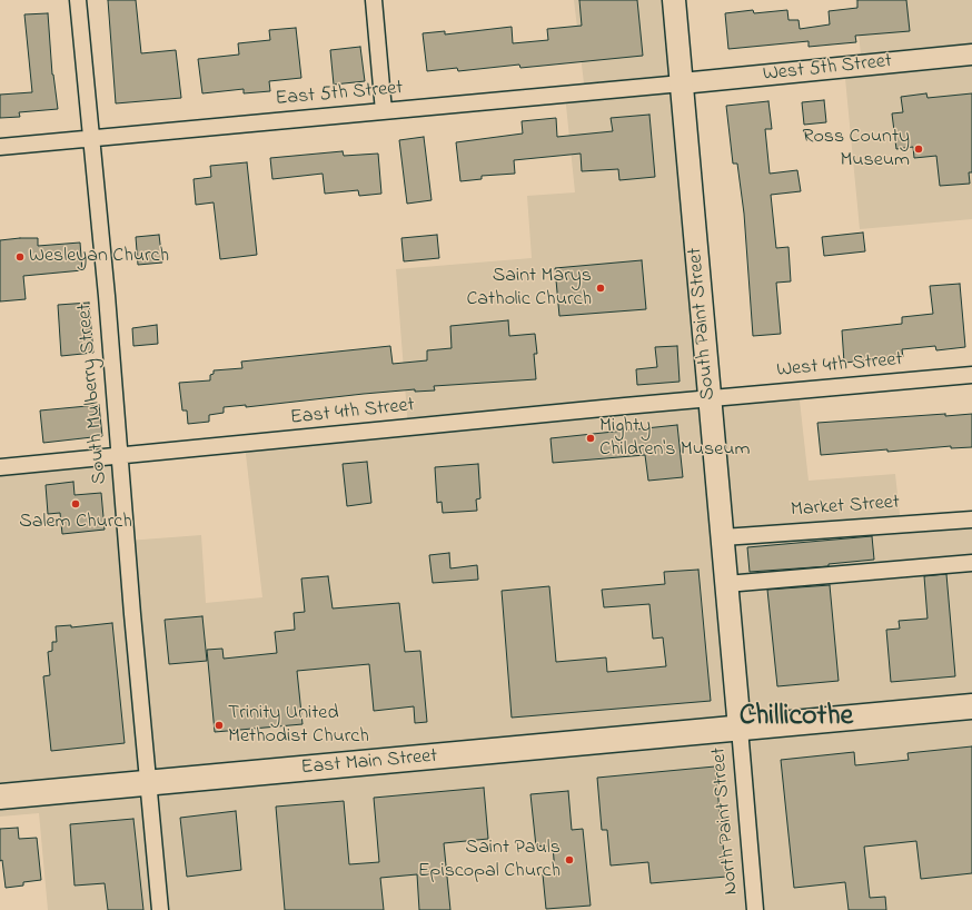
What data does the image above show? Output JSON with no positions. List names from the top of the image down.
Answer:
{
  "streets": {
    "main road": ["South Paint Street", "East Main Street"],
    "street": [
      "West 5th Street",
      "East 5th Street",
      "West 4th Street",
      "South Mulberry Street",
      "East 4th Street",
      "Market Street",
      "North Paint Street"
    ]
  },
  "crossings": [
    ["West 5th Street", "East 5th Street"],
    ["West 5th Street", "South Paint Street"],
    ["East 5th Street", "South Paint Street"],
    ["East 5th Street", "South Mulberry Street"],
    ["South Paint Street", "West 4th Street"],
    ["South Paint Street", "East 4th Street"],
    ["South Paint Street", "Market Street"],
    ["South Paint Street", "East Main Street"],
    ["South Paint Street", "North Paint Street"],
    ["West 4th Street", "East 4th Street"],
    ["South Mulberry Street", "East 4th Street"],
    ["South Mulberry Street", "East Main Street"],
    ["East Main Street", "North Paint Street"]
  ],
  "districts": ["Chillicothe"],
  "places": [
    "Ross County Museum",
    "Wesleyan Church",
    "Saint Marys Catholic Church",
    "Mighty Children's Museum",
    "Salem Church",
    "Trinity United Methodist Church",
    "Saint Pauls Episcopal Church"
  ]
}
